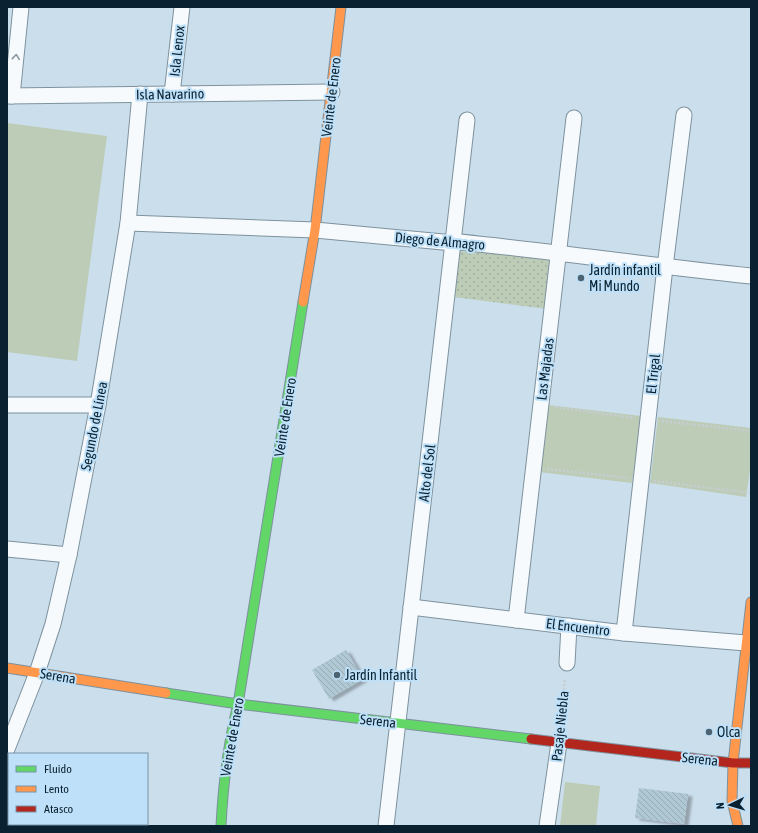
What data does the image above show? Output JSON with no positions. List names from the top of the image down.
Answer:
{
  "streets": {
    "street": [
      "Isla Lenox",
      "Isla Navarino",
      "Veinte de Enero",
      "Diego de Almagro",
      "Las Majadas",
      "El Trigal",
      "Segundo de Línea",
      "Alto del Sol",
      "El Encuentro",
      "Serena",
      "Pasaje Niebla"
    ]
  },
  "crossings": [
    ["Isla Lenox", "Isla Navarino"],
    ["Isla Navarino", "Veinte de Enero"],
    ["Isla Navarino", "Segundo de Línea"],
    ["Veinte de Enero", "Diego de Almagro"],
    ["Veinte de Enero", "Serena"],
    ["Diego de Almagro", "Las Majadas"],
    ["Diego de Almagro", "El Trigal"],
    ["Diego de Almagro", "Segundo de Línea"],
    ["Diego de Almagro", "Alto del Sol"],
    ["Las Majadas", "El Encuentro"],
    ["El Trigal", "El Encuentro"],
    ["Segundo de Línea", "Serena"],
    ["Alto del Sol", "El Encuentro"],
    ["Alto del Sol", "Serena"],
    ["Serena", "Pasaje Niebla"]
  ],
  "places": ["Jardín infantil Mi Mundo", "Jardín Infantil", "Olca"],
  "legend": ["Fluido", "Lento", "Atasco"],
  "north": "left"
}
